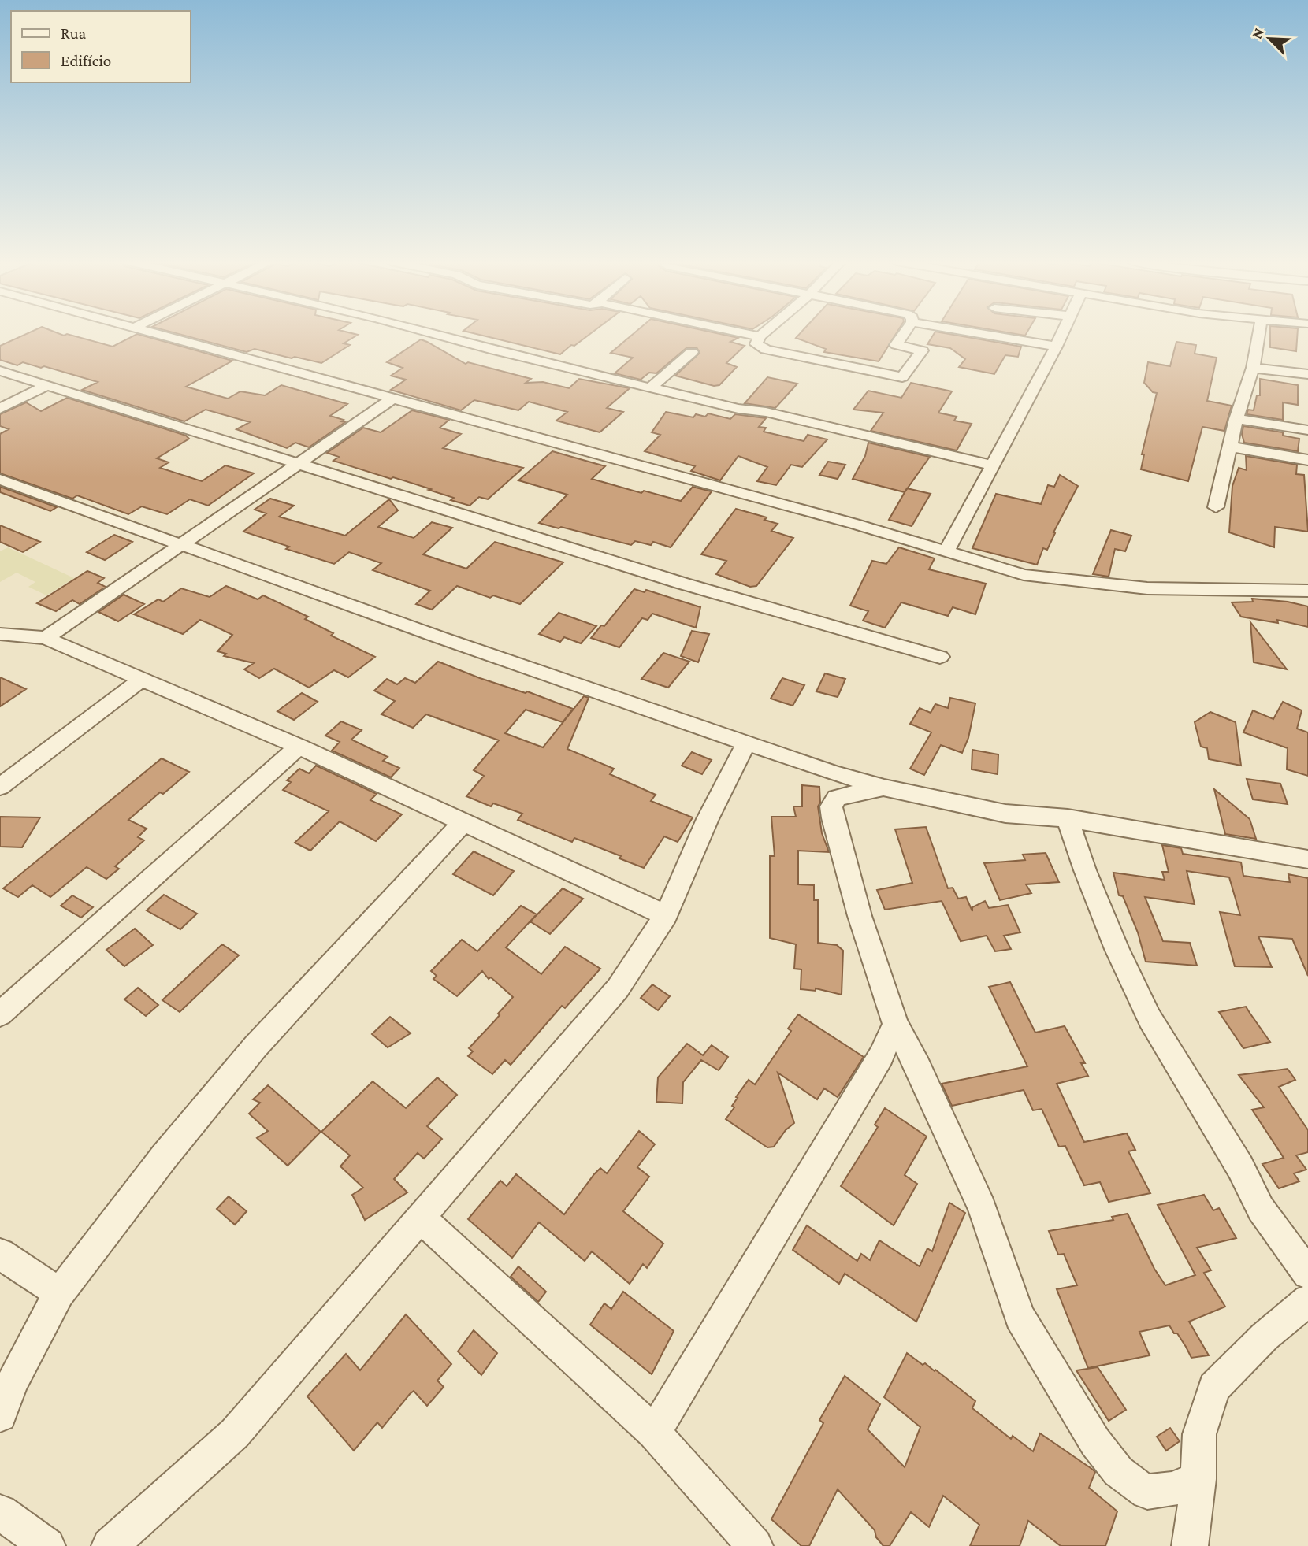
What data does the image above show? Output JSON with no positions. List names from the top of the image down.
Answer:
{
  "legend": ["Rua", "Edifício"],
  "north": "top left"
}
